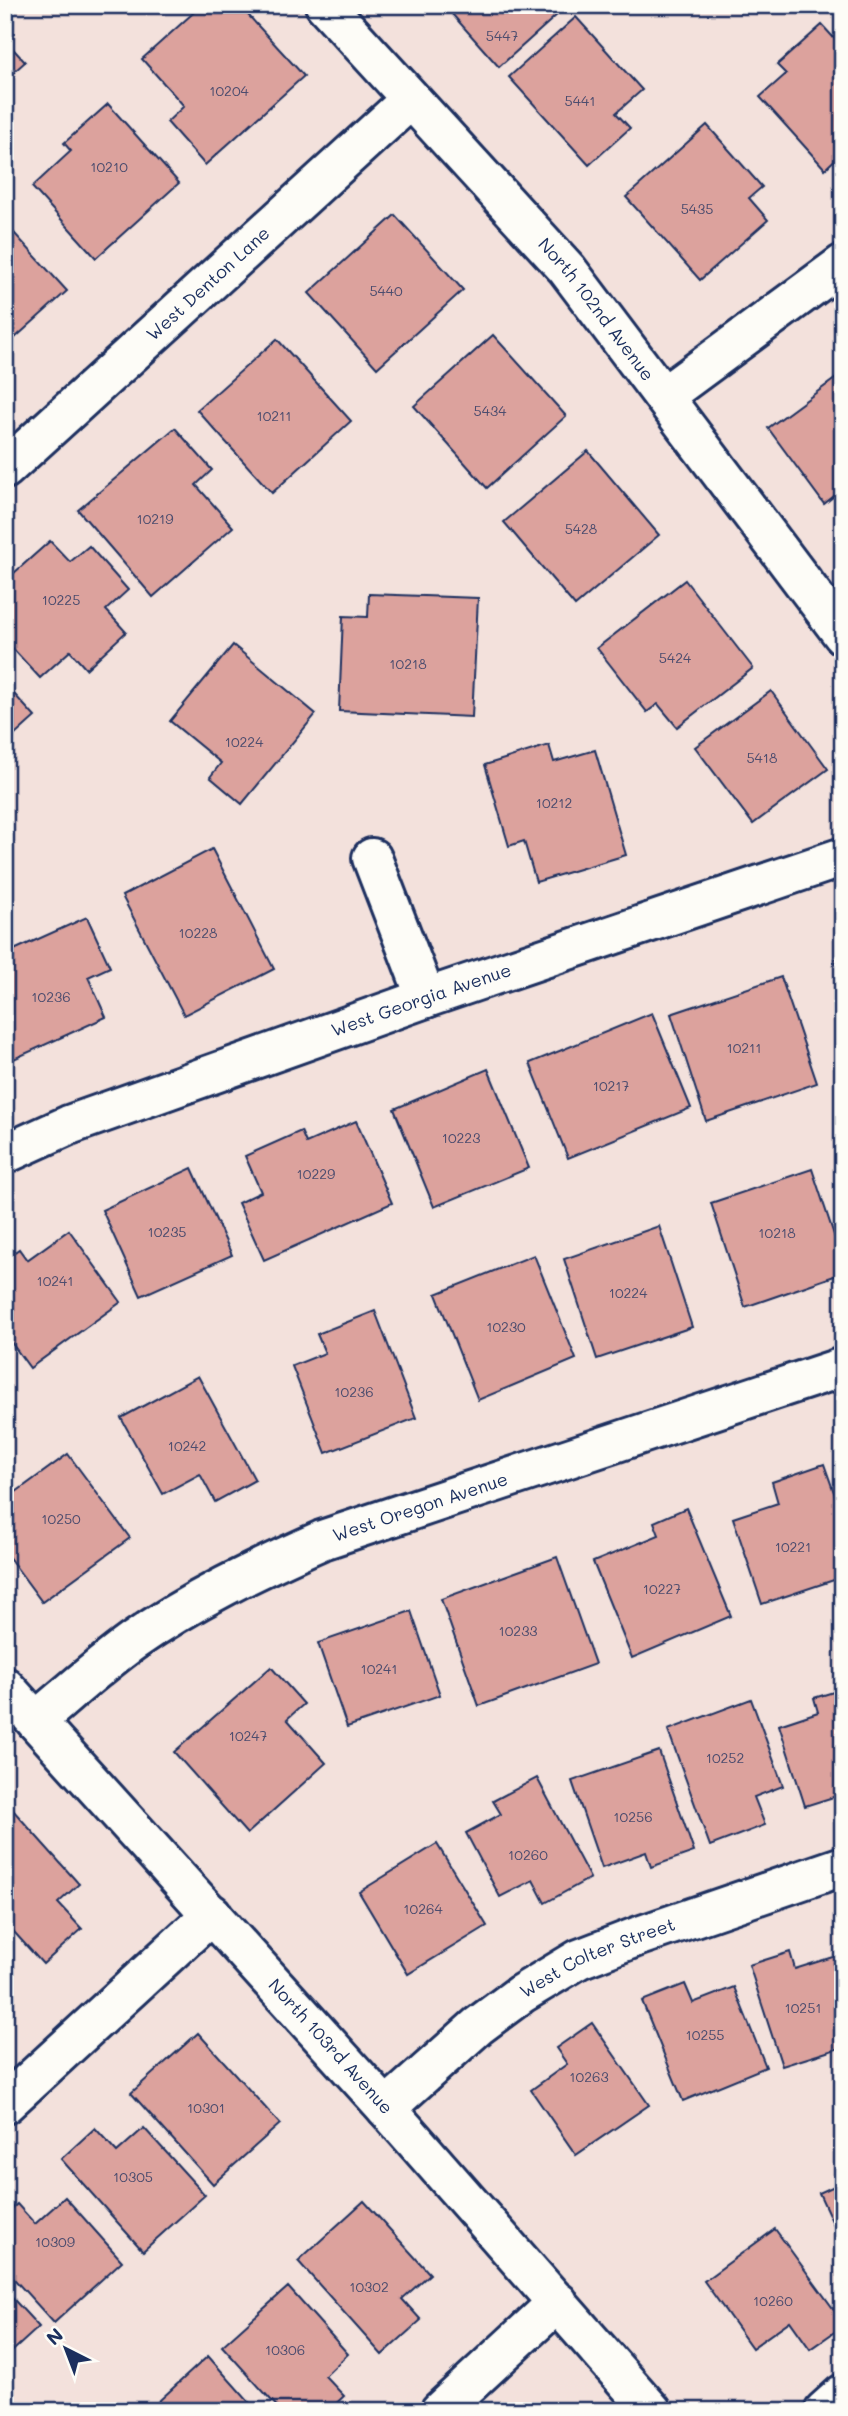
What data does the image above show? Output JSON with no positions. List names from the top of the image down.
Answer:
{
  "streets": {
    "street": [
      "West Denton Lane",
      "North 102nd Avenue",
      "West Georgia Avenue",
      "West Oregon Avenue",
      "West Colter Street",
      "North 103rd Avenue"
    ]
  },
  "crossings": [
    ["West Denton Lane", "North 102nd Avenue"],
    ["West Oregon Avenue", "North 103rd Avenue"],
    ["West Colter Street", "North 103rd Avenue"]
  ],
  "house_numbers": [
    "5447",
    "10204",
    "5441",
    "10210",
    "5435",
    "5440",
    "5434",
    "10211",
    "10219",
    "5428",
    "10225",
    "5424",
    "10218",
    "10224",
    "5418",
    "10212",
    "10228",
    "10236",
    "10211",
    "10217",
    "10223",
    "10229",
    "10235",
    "10218",
    "10241",
    "10224",
    "10230",
    "10236",
    "10242",
    "10250",
    "10221",
    "10227",
    "10233",
    "10241",
    "10247",
    "10252",
    "10256",
    "10260",
    "10264",
    "10251",
    "10255",
    "10263",
    "10301",
    "10305",
    "10309",
    "10302",
    "10260",
    "10306"
  ],
  "north": "top left"
}
